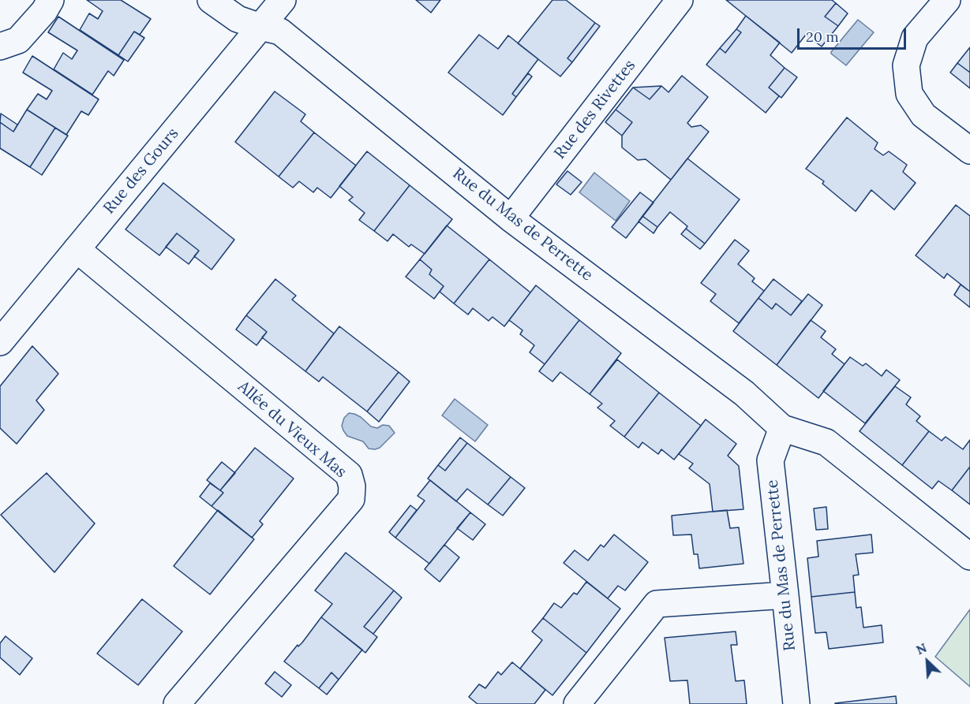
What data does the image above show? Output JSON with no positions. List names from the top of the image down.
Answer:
{
  "streets": {
    "street": [
      "Rue des Rivettes",
      "Rue des Gours",
      "Rue du Mas de Perrette",
      "Allée du Vieux Mas"
    ]
  },
  "crossings": [
    ["Rue des Rivettes", "Rue du Mas de Perrette"],
    ["Rue des Gours", "Rue du Mas de Perrette"],
    ["Rue des Gours", "Allée du Vieux Mas"]
  ],
  "scale_bar": "20 m",
  "north": "top left"
}
